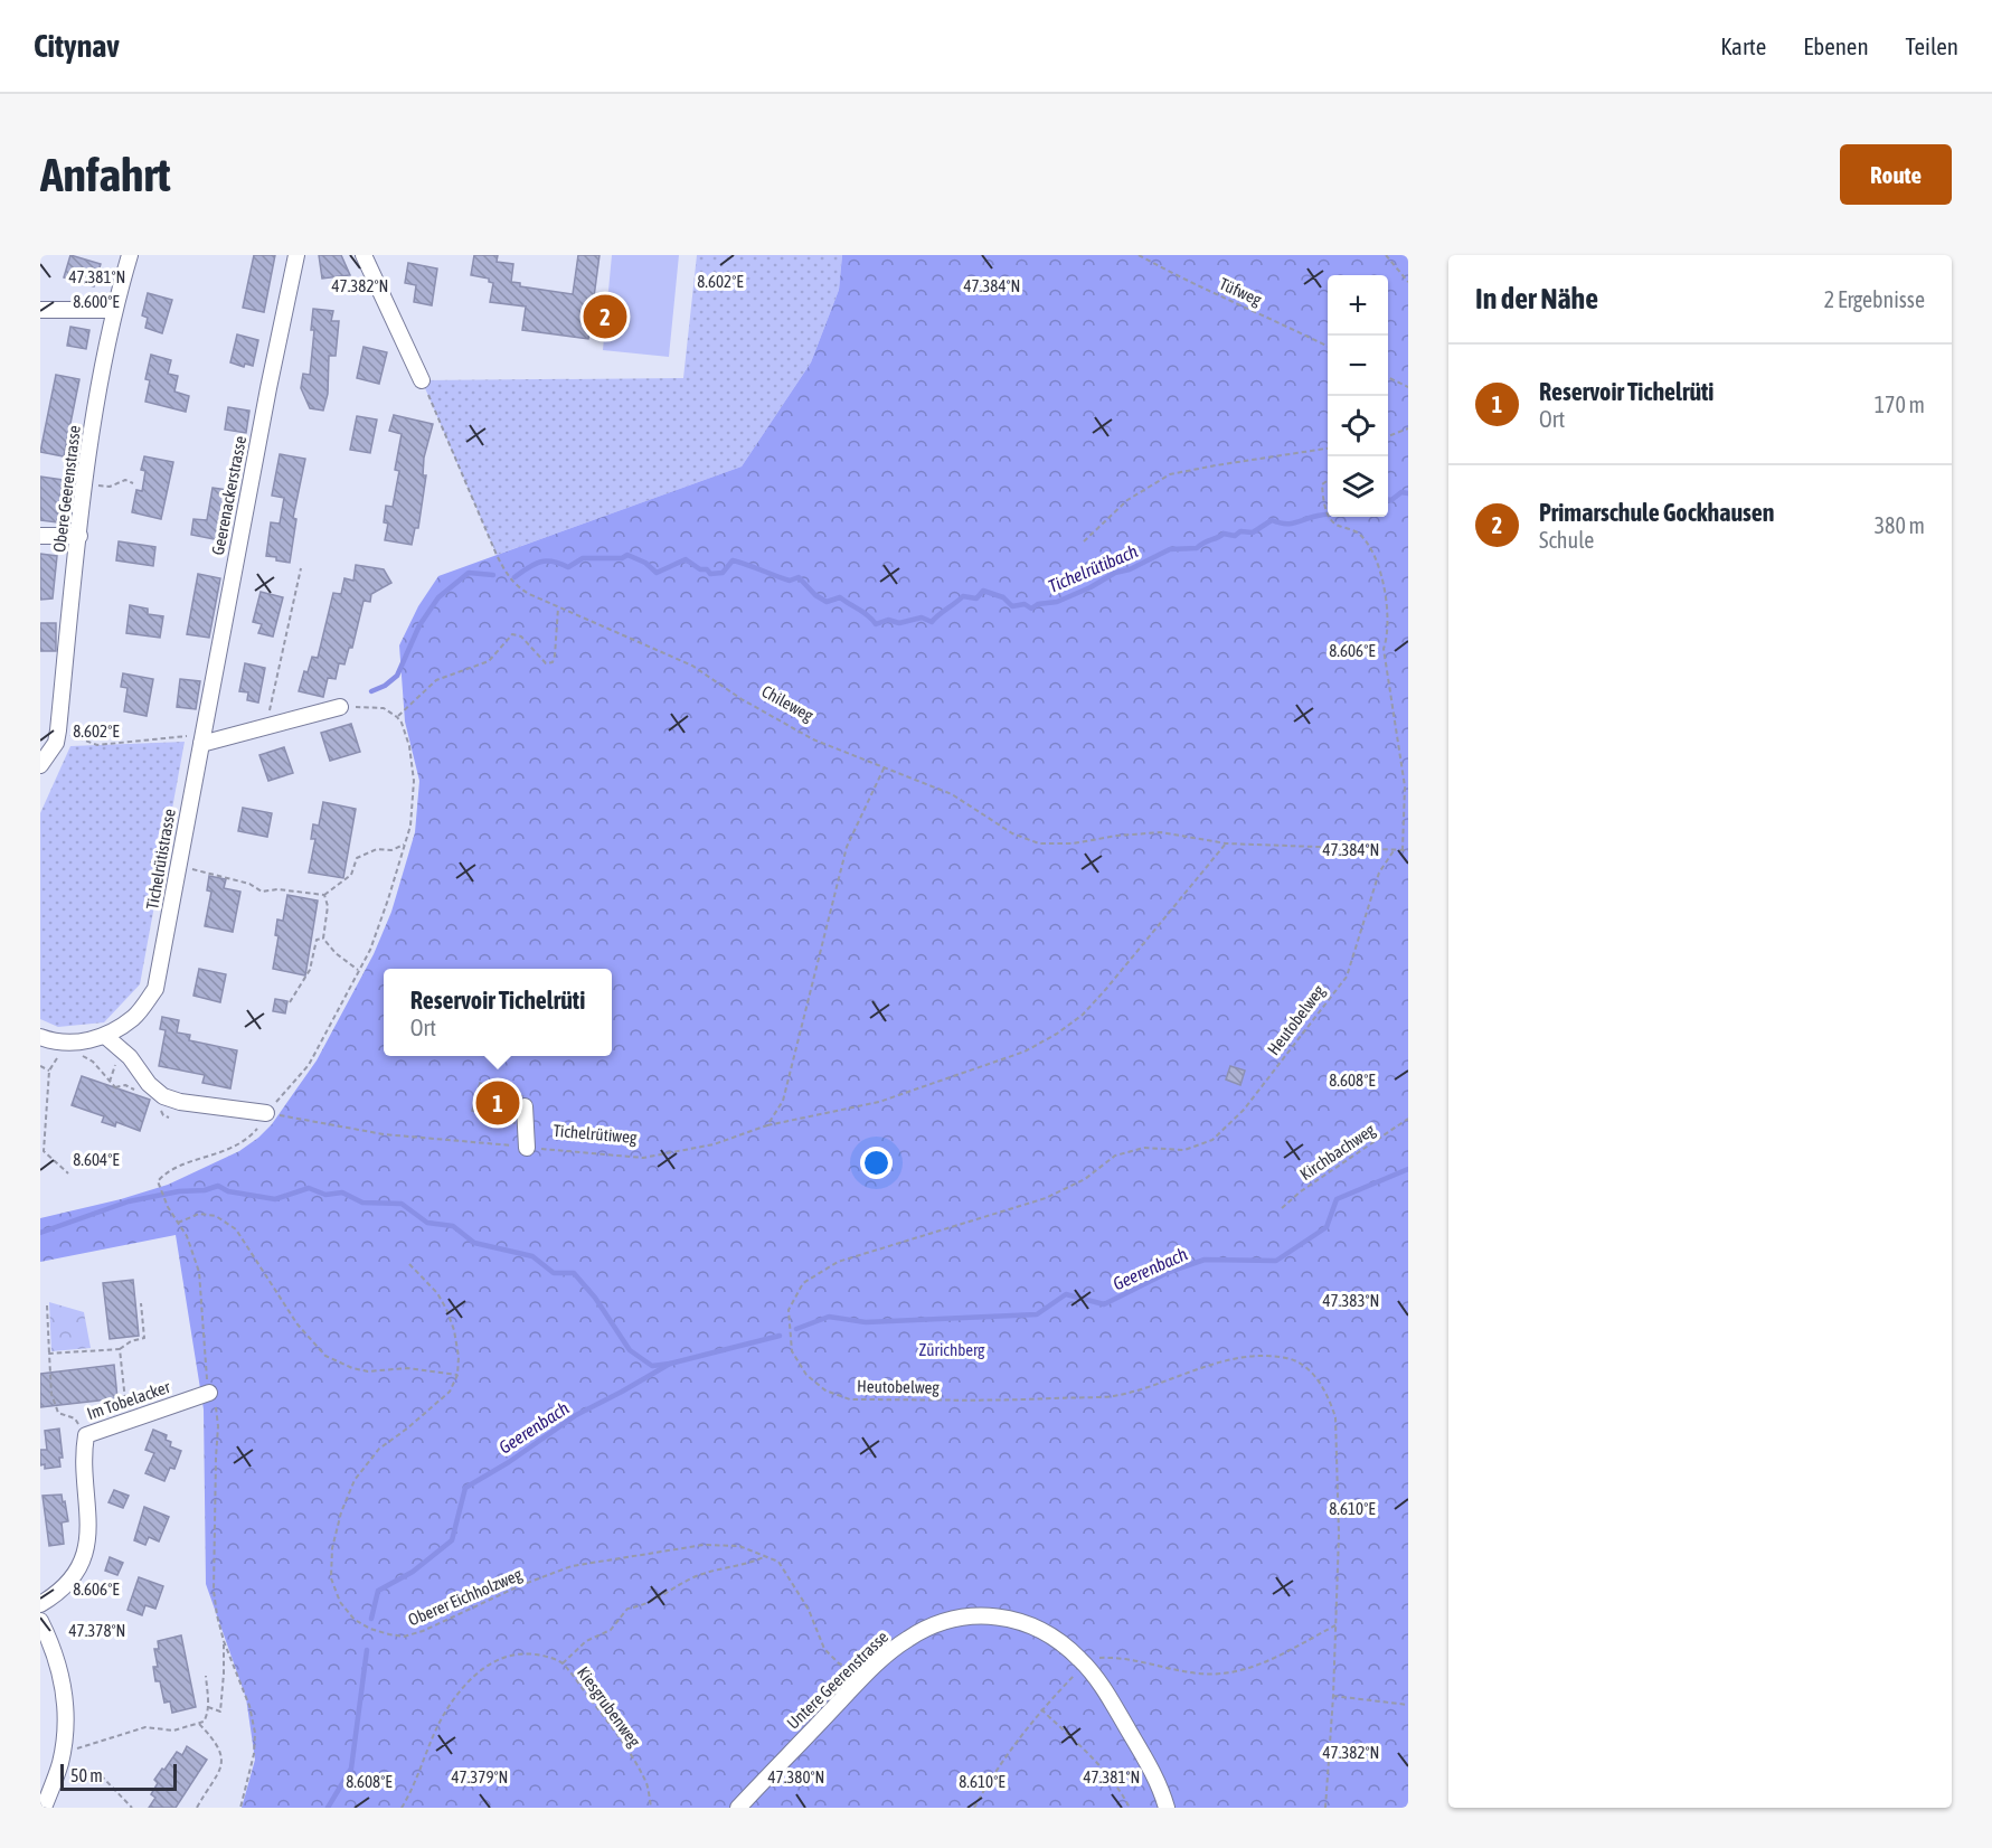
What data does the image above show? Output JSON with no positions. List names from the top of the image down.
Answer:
{
  "streets": {
    "street": [
      "Obere Geerenstrasse",
      "Geerenackerstrasse",
      "Tichelrütistrasse",
      "Im Tobelacker",
      "Untere Geerenstrasse"
    ],
    "path": [
      "Tüfweg",
      "Chileweg",
      "Heutobelweg",
      "Tichelrütiweg",
      "Kirchbachweg",
      "Oberer Eichholzweg",
      "Kiesgrubenweg"
    ]
  },
  "crossings": [
    ["Geerenackerstrasse", "Tichelrütistrasse"],
    ["Chileweg", "Heutobelweg"],
    ["Chileweg", "Tichelrütiweg"],
    ["Oberer Eichholzweg", "Untere Geerenstrasse"]
  ],
  "water": ["Tichelrütibach", "Geerenbach"],
  "parks": ["Zürichberg"],
  "scale_bar": "50 m",
  "page": {
    "header": "Citynav",
    "nav": ["Karte", "Ebenen", "Teilen"],
    "buttons": "Route",
    "title": "Anfahrt",
    "heading": ["In der Nähe", "2 Ergebnisse"],
    "map_buttons": ["+", "−"],
    "pins": ["2", "1"],
    "list": [
      {
        "mark": "1",
        "name": "Reservoir Tichelrüti",
        "note": "Ort",
        "value": "170 m"
      },
      {
        "mark": "2",
        "name": "Primarschule Gockhausen",
        "note": "Schule",
        "value": "380 m"
      }
    ],
    "popup": ["Reservoir Tichelrüti", "Ort"],
    "scale": "50 m"
  },
  "coordinates": [
    "47.381°N",
    "8.602°E",
    "47.382°N",
    "47.384°N",
    "8.600°E",
    "8.606°E",
    "8.608°E",
    "8.604°E",
    "47.383°N",
    "8.610°E",
    "47.378°N",
    "47.379°N",
    "47.380°N"
  ]
}
